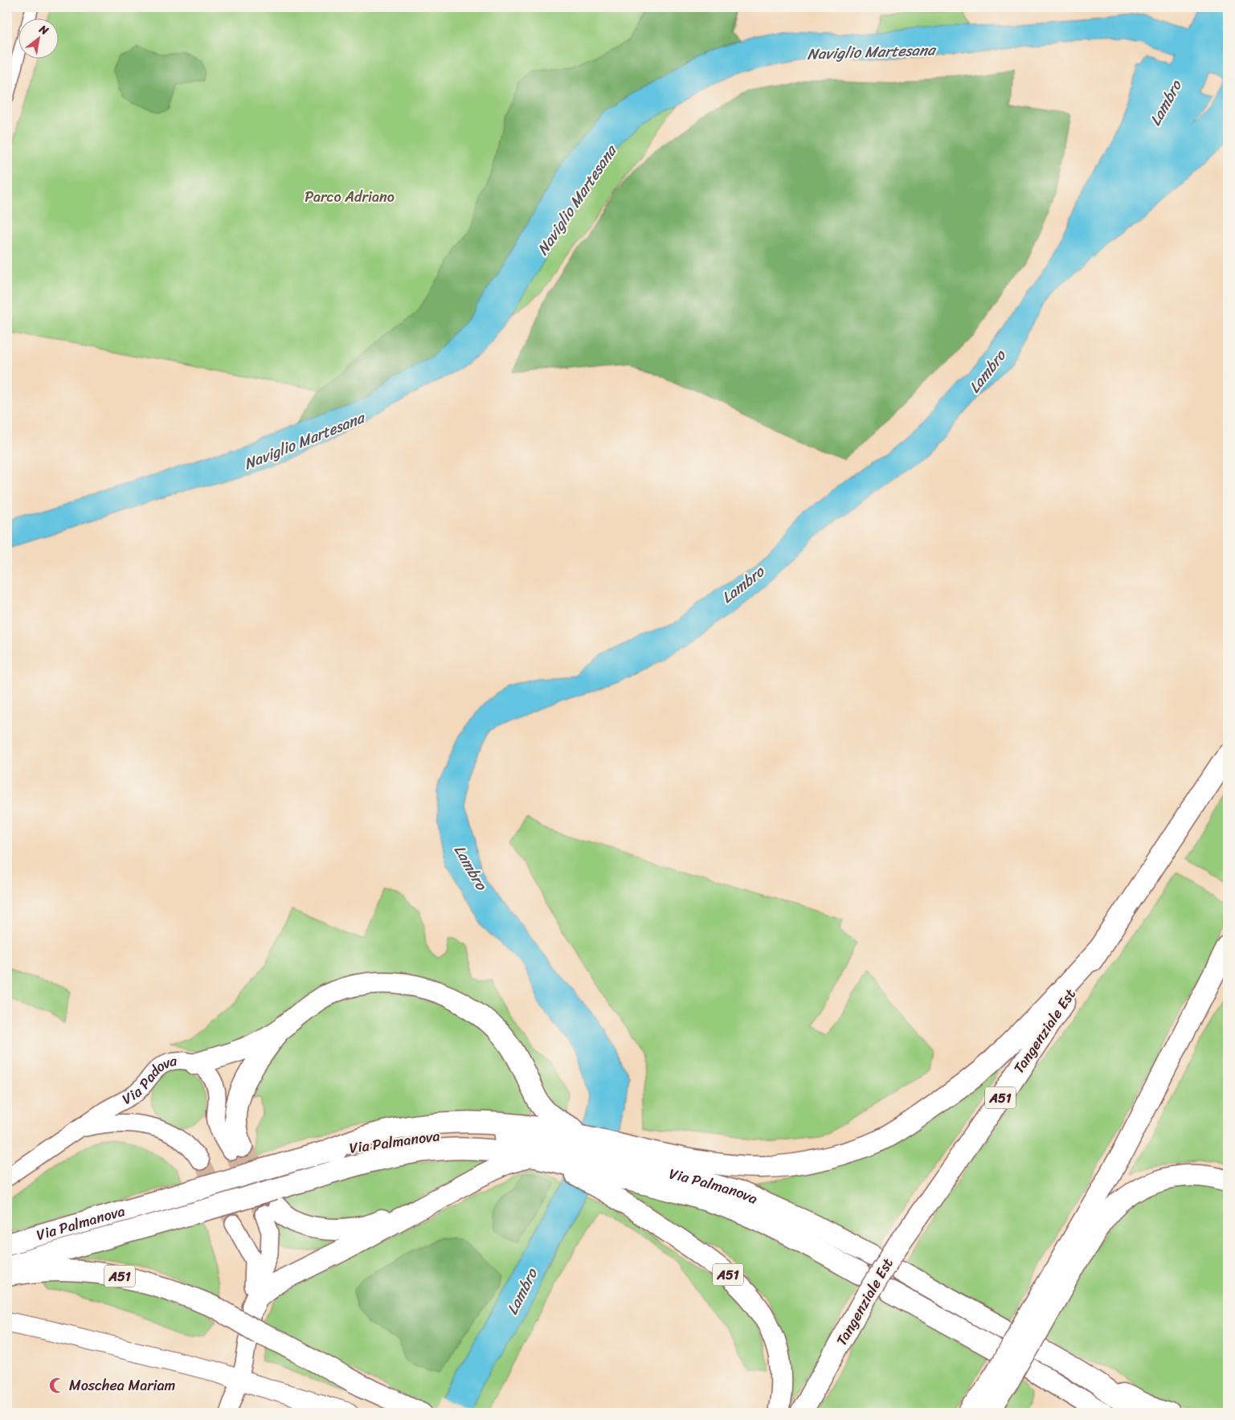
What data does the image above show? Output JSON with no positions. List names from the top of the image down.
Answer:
{
  "streets": {
    "highway": ["Tangenziale Est", "A51", "Via Palmanova"],
    "street": ["Via Padova"]
  },
  "crossings": [
    ["A51", "Via Palmanova"]
  ],
  "water": ["Naviglio Martesana", "Lambro"],
  "parks": ["Parco Adriano"],
  "places": {
    "mosque": ["Moschea Mariam"]
  },
  "north": "top right"
}
